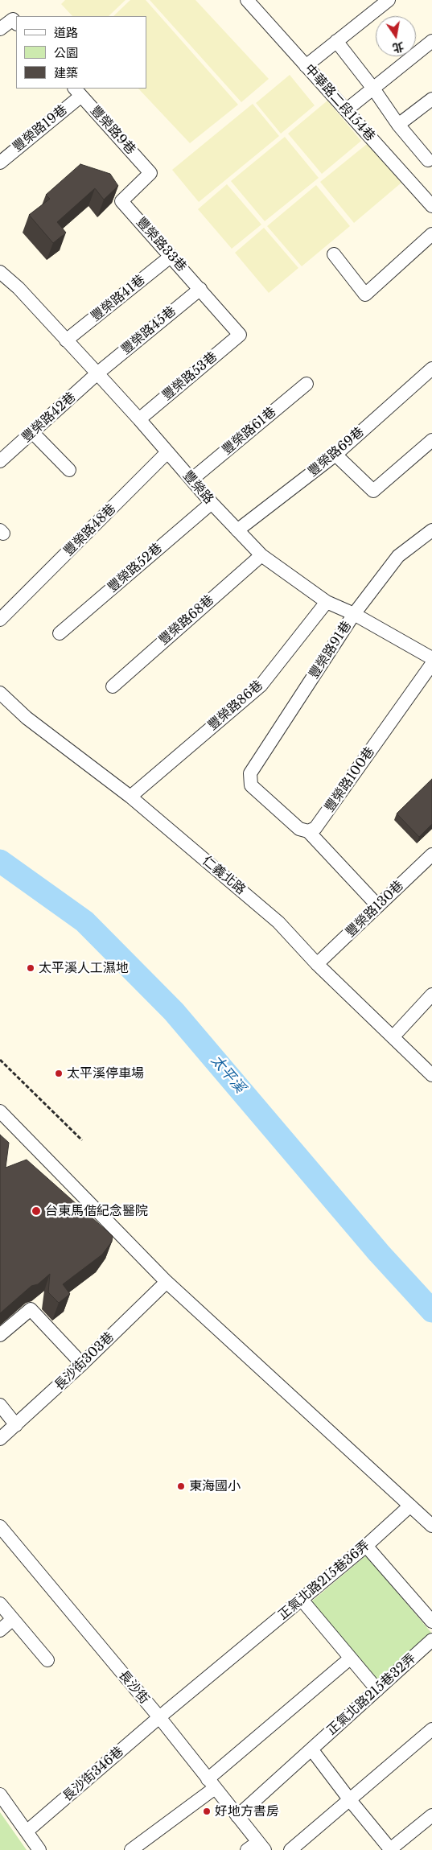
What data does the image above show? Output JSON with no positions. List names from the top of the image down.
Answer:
{
  "streets": {
    "street": [
      "中華路二段154巷",
      "豐榮路19巷",
      "豐榮路9巷",
      "豐榮路33巷",
      "豐榮路41巷",
      "豐榮路45巷",
      "豐榮路53巷",
      "豐榮路42巷",
      "豐榮路61巷",
      "豐榮路69巷",
      "豐榮路",
      "豐榮路48巷",
      "豐榮路52巷",
      "豐榮路68巷",
      "豐榮路91巷",
      "豐榮路86巷",
      "豐榮路100巷",
      "仁義北路",
      "豐榮路130巷",
      "長沙街303巷",
      "正氣北路215巷36弄",
      "長沙街",
      "正氣北路215巷32弄",
      "長沙街346巷"
    ]
  },
  "crossings": [
    ["豐榮路19巷", "豐榮路9巷"],
    ["豐榮路9巷", "豐榮路33巷"],
    ["豐榮路33巷", "豐榮路41巷"],
    ["豐榮路33巷", "豐榮路45巷"],
    ["豐榮路33巷", "豐榮路53巷"],
    ["豐榮路41巷", "豐榮路"],
    ["豐榮路45巷", "豐榮路42巷"],
    ["豐榮路45巷", "豐榮路"],
    ["豐榮路53巷", "豐榮路"],
    ["豐榮路42巷", "豐榮路"],
    ["豐榮路61巷", "豐榮路"],
    ["豐榮路69巷", "豐榮路"],
    ["豐榮路", "豐榮路48巷"],
    ["豐榮路", "豐榮路52巷"],
    ["豐榮路", "豐榮路68巷"],
    ["豐榮路", "豐榮路91巷"],
    ["豐榮路", "豐榮路86巷"],
    ["豐榮路91巷", "豐榮路100巷"],
    ["豐榮路86巷", "仁義北路"],
    ["仁義北路", "豐榮路130巷"],
    ["正氣北路215巷36弄", "長沙街"],
    ["正氣北路215巷36弄", "長沙街346巷"],
    ["長沙街", "正氣北路215巷32弄"],
    ["長沙街", "長沙街346巷"]
  ],
  "water": ["太平溪"],
  "places": [
    "太平溪人工濕地",
    "太平溪停車場",
    "台東馬偕紀念醫院",
    "東海國小",
    "好地方書房"
  ],
  "legend": ["道路", "公園", "建築"],
  "north": "bottom"
}
